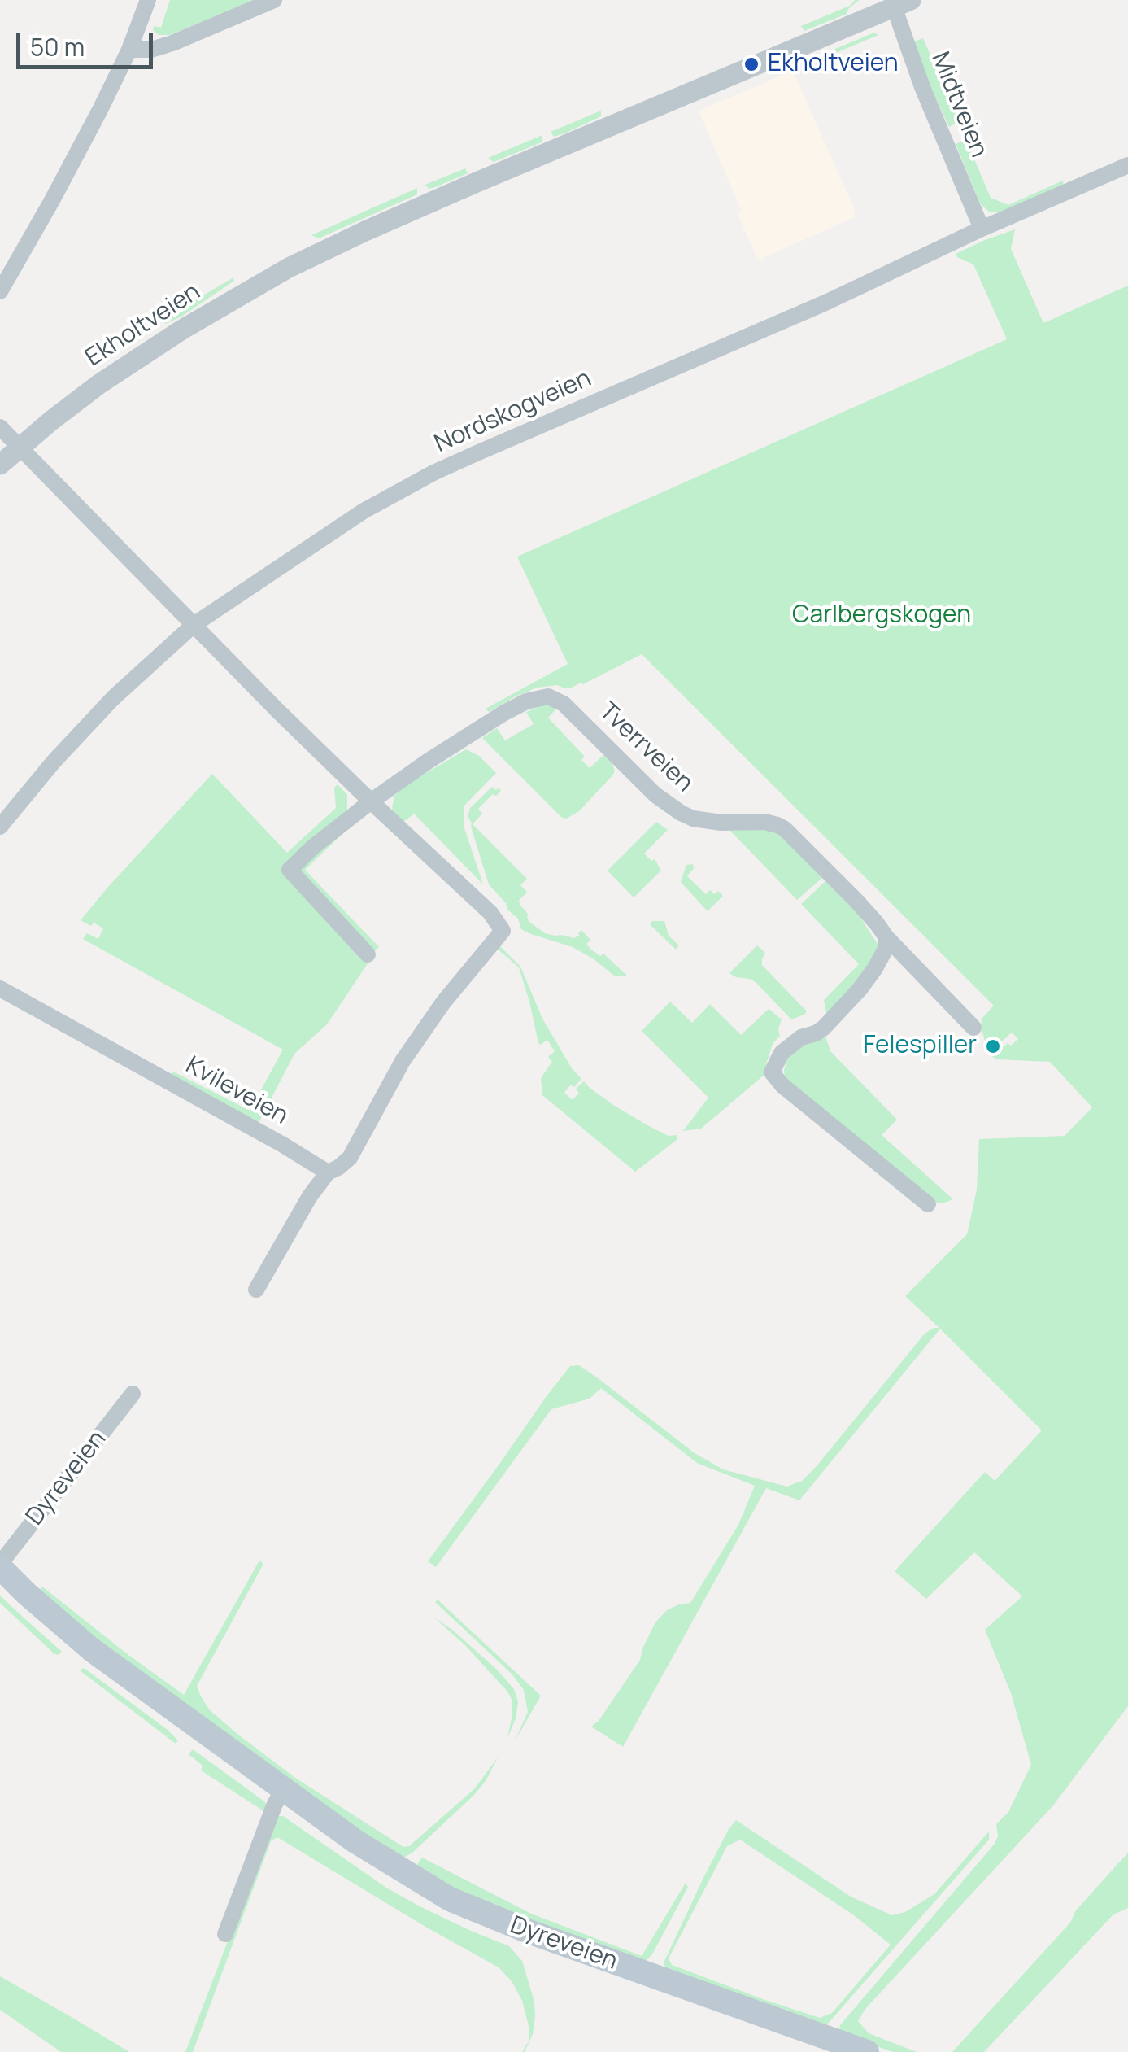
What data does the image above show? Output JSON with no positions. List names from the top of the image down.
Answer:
{
  "streets": {
    "main road": ["Dyreveien"],
    "street": [
      "Midtveien",
      "Ekholtveien",
      "Nordskogveien",
      "Tverrveien",
      "Kvileveien"
    ]
  },
  "crossings": [
    ["Midtveien", "Ekholtveien"],
    ["Midtveien", "Nordskogveien"]
  ],
  "parks": ["Carlbergskogen"],
  "places": ["Ekholtveien", "Felespiller"],
  "scale_bar": "50 m"
}
